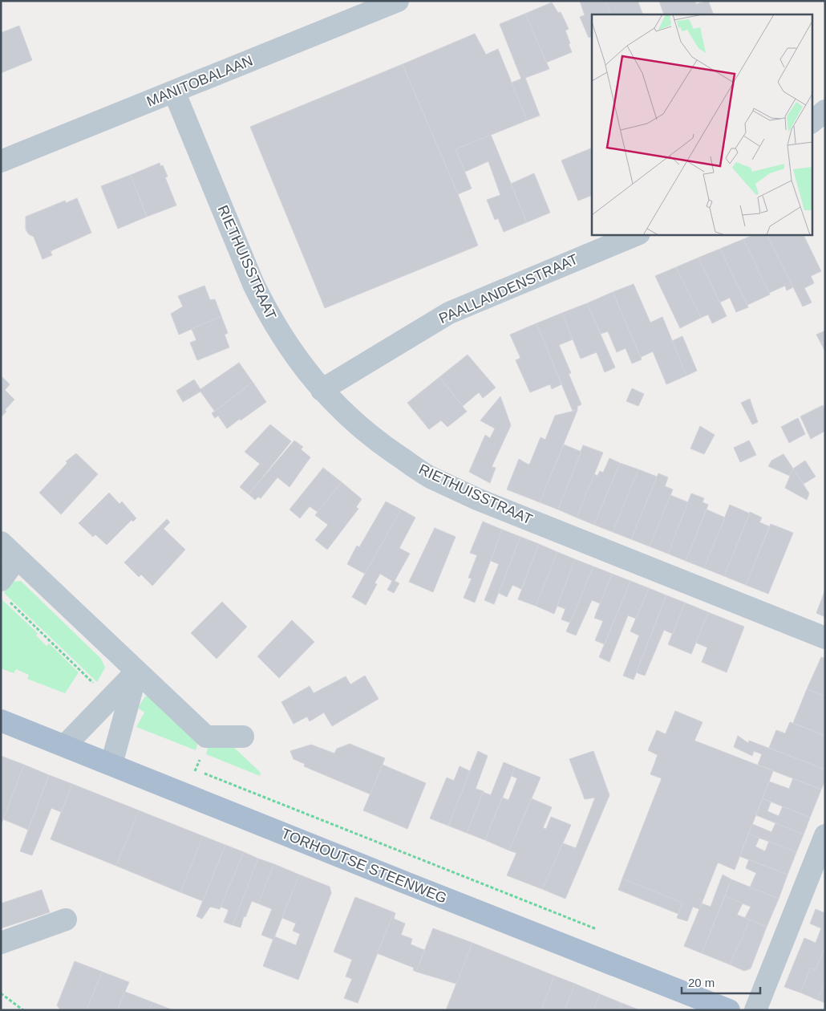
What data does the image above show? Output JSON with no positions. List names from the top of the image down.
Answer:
{
  "streets": {
    "main road": ["TORHOUTSE STEENWEG"],
    "street": ["MANITOBALAAN", "RIETHUISSTRAAT", "PAALLANDENSTRAAT"]
  },
  "crossings": [
    ["MANITOBALAAN", "RIETHUISSTRAAT"],
    ["RIETHUISSTRAAT", "PAALLANDENSTRAAT"]
  ],
  "scale_bar": "20 m"
}
